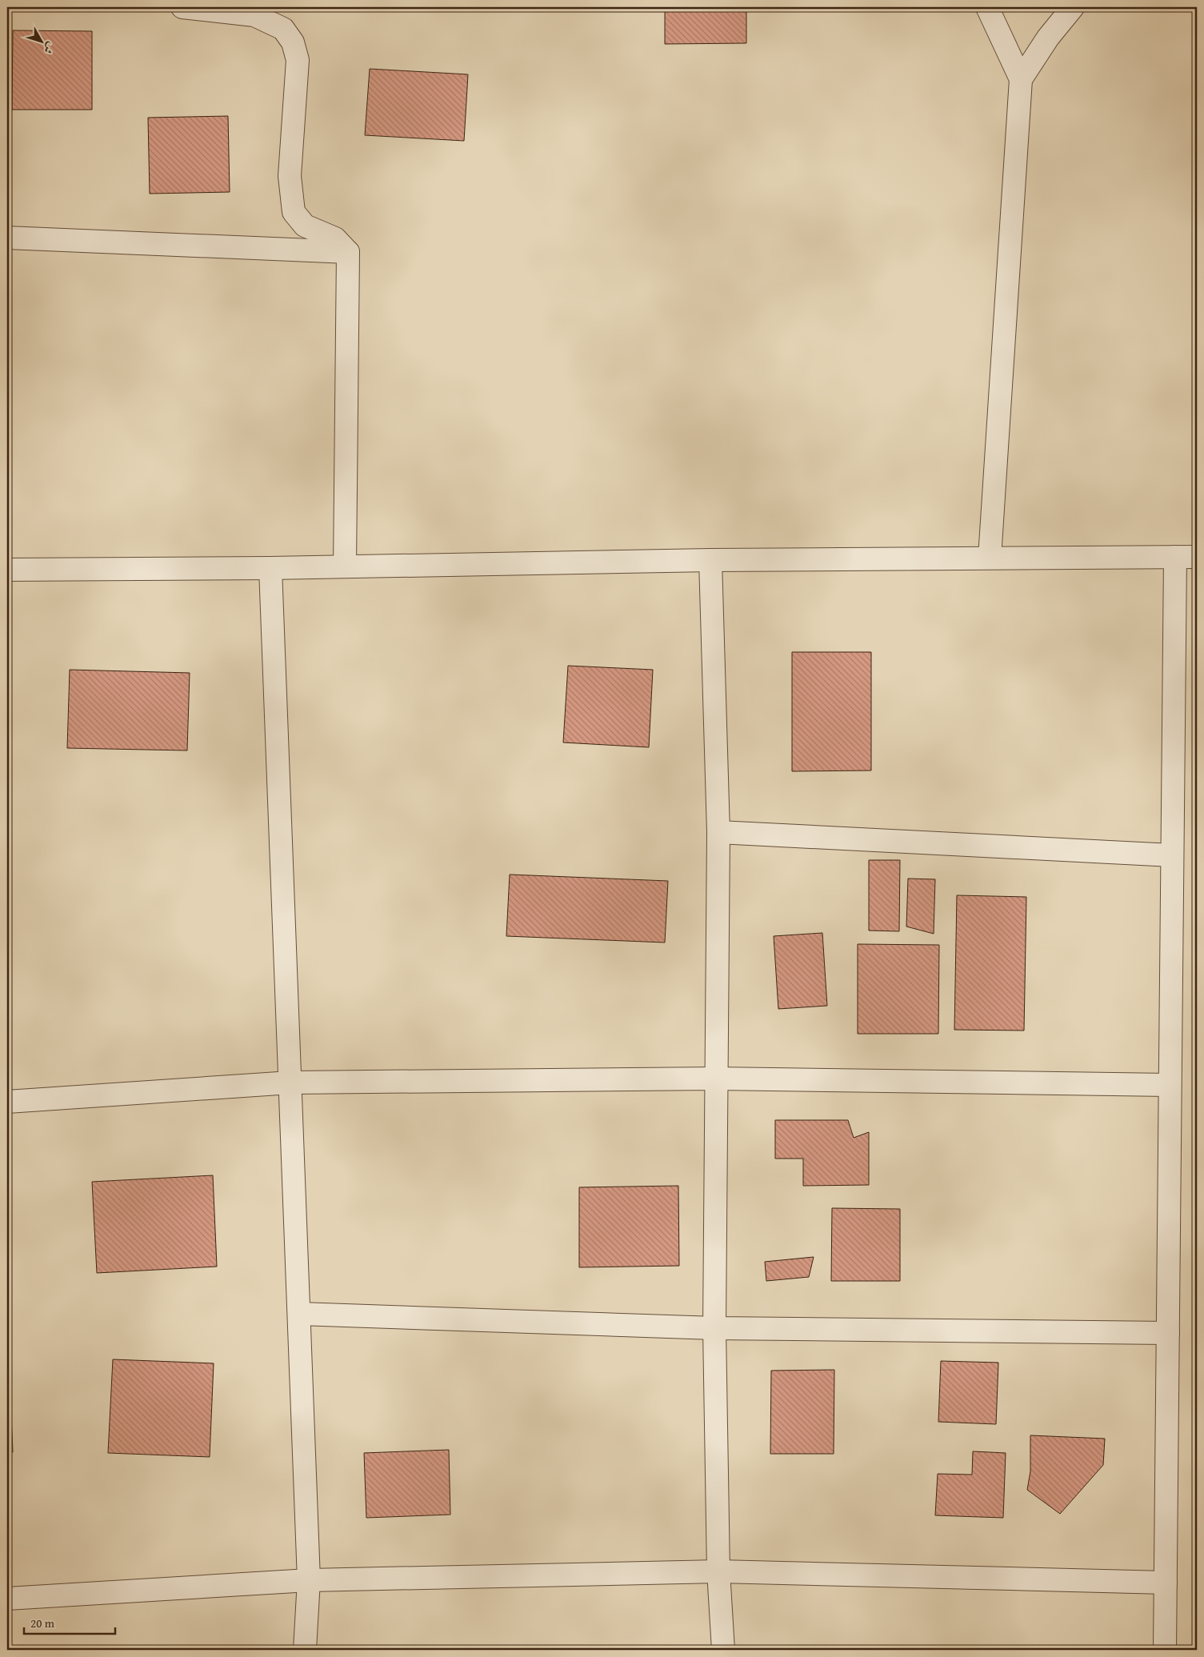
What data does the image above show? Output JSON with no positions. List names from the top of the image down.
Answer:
{
  "scale_bar": "20 m",
  "north": "bottom right"
}
